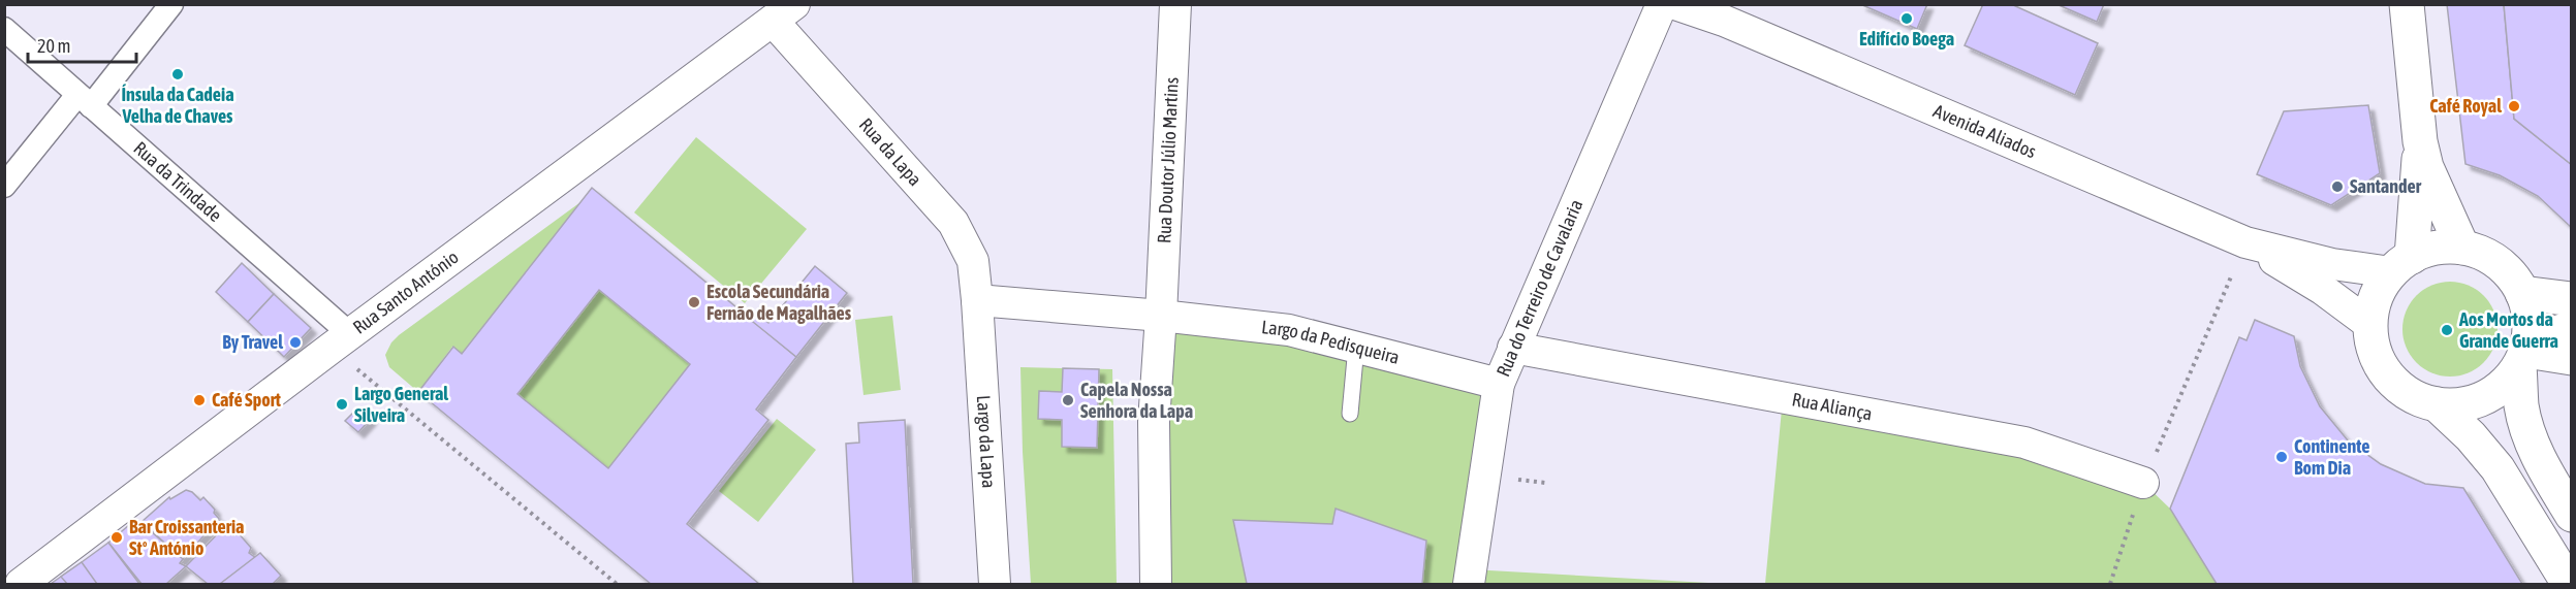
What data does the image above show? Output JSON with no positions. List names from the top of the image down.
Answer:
{
  "streets": {
    "street": [
      "Avenida Aliados",
      "Rua da Lapa",
      "Rua Doutor Júlio Martins",
      "Rua da Trindade",
      "Rua do Terreiro de Cavalaria",
      "Rua Santo António",
      "Largo da Pedisqueira",
      "Rua Aliança",
      "Largo da Lapa"
    ]
  },
  "crossings": [
    ["Rua da Lapa", "Rua Santo António"],
    ["Rua da Lapa", "Largo da Pedisqueira"],
    ["Rua da Lapa", "Largo da Lapa"],
    ["Rua Doutor Júlio Martins", "Largo da Pedisqueira"],
    ["Rua da Trindade", "Rua Santo António"],
    ["Rua do Terreiro de Cavalaria", "Largo da Pedisqueira"],
    ["Rua do Terreiro de Cavalaria", "Rua Aliança"],
    ["Largo da Pedisqueira", "Largo da Lapa"]
  ],
  "places": [
    "Edifício Boega",
    "Ínsula da Cadeia Velha de Chaves",
    "Café Royal",
    "Santander",
    "Escola Secundária Fernão de Magalhães",
    "Aos Mortos da Grande Guerra",
    "By Travel",
    "Café Sport",
    "Capela Nossa Senhora da Lapa",
    "Largo General Silveira",
    "Continente Bom Dia",
    "Bar Croissanteria Stº António"
  ],
  "scale_bar": "20 m"
}
